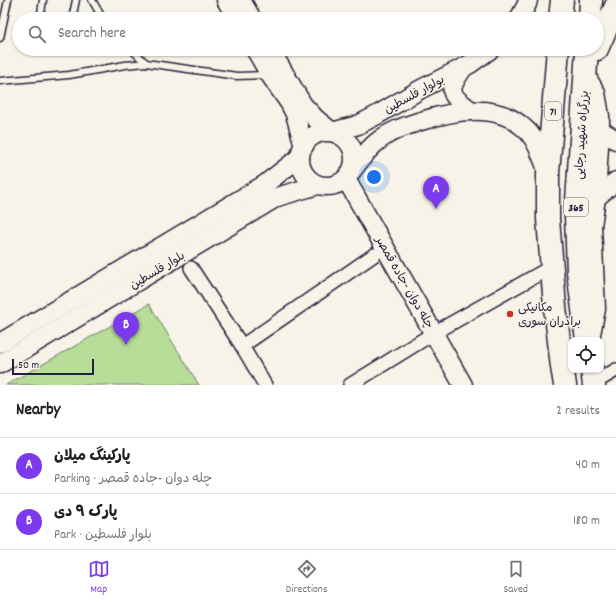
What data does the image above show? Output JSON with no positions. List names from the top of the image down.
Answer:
{
  "streets": {
    "highway": ["71", "بزرگراه شهید رجایی", "365"],
    "street": ["بولوار فلسطین", "بلوار فلسطین", "چله دوان -جاده قمصر"]
  },
  "crossings": [
    ["بولوار فلسطین", "71"],
    ["بولوار فلسطین", "365"],
    ["بولوار فلسطین", "بلوار فلسطین"],
    ["بولوار فلسطین", "چله دوان -جاده قمصر"],
    ["71", "365"],
    ["بلوار فلسطین", "چله دوان -جاده قمصر"]
  ],
  "places": ["مکانیکی برادران سوری"],
  "scale_bar": "50 m",
  "page": {
    "search": "Search here",
    "pins": ["A", "B"],
    "scale": "50 m",
    "heading": ["Nearby", "2 results"],
    "list": [
      {
        "mark": "A",
        "name": "پارکینگ میلان",
        "note": "Parking · چله دوان -جاده قمصر",
        "value": "40 m"
      },
      {
        "mark": "B",
        "name": "پارک ۹ دی",
        "note": "Park · بلوار فلسطین",
        "value": "180 m"
      }
    ],
    "nav": ["Map", "Directions", "Saved"]
  }
}
